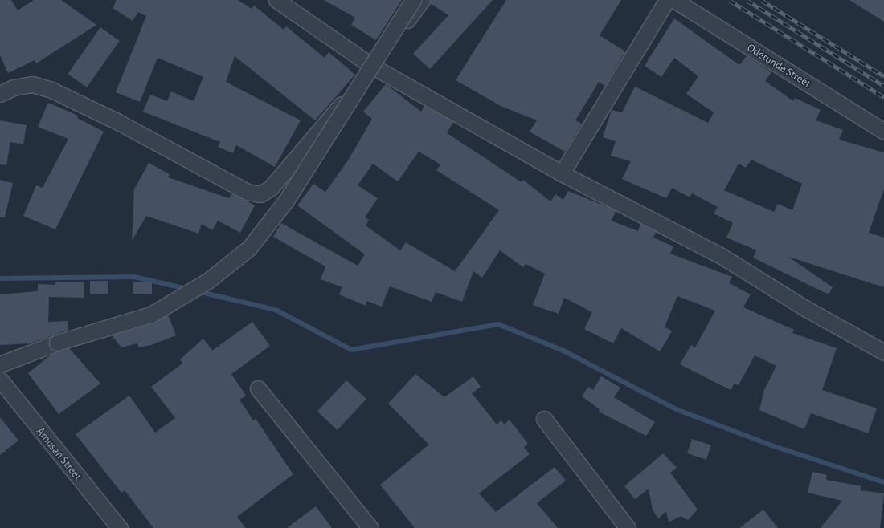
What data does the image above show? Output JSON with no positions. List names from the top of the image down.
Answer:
{
  "streets": {
    "street": ["Odetunde Street", "Amusan Street"]
  }
}
